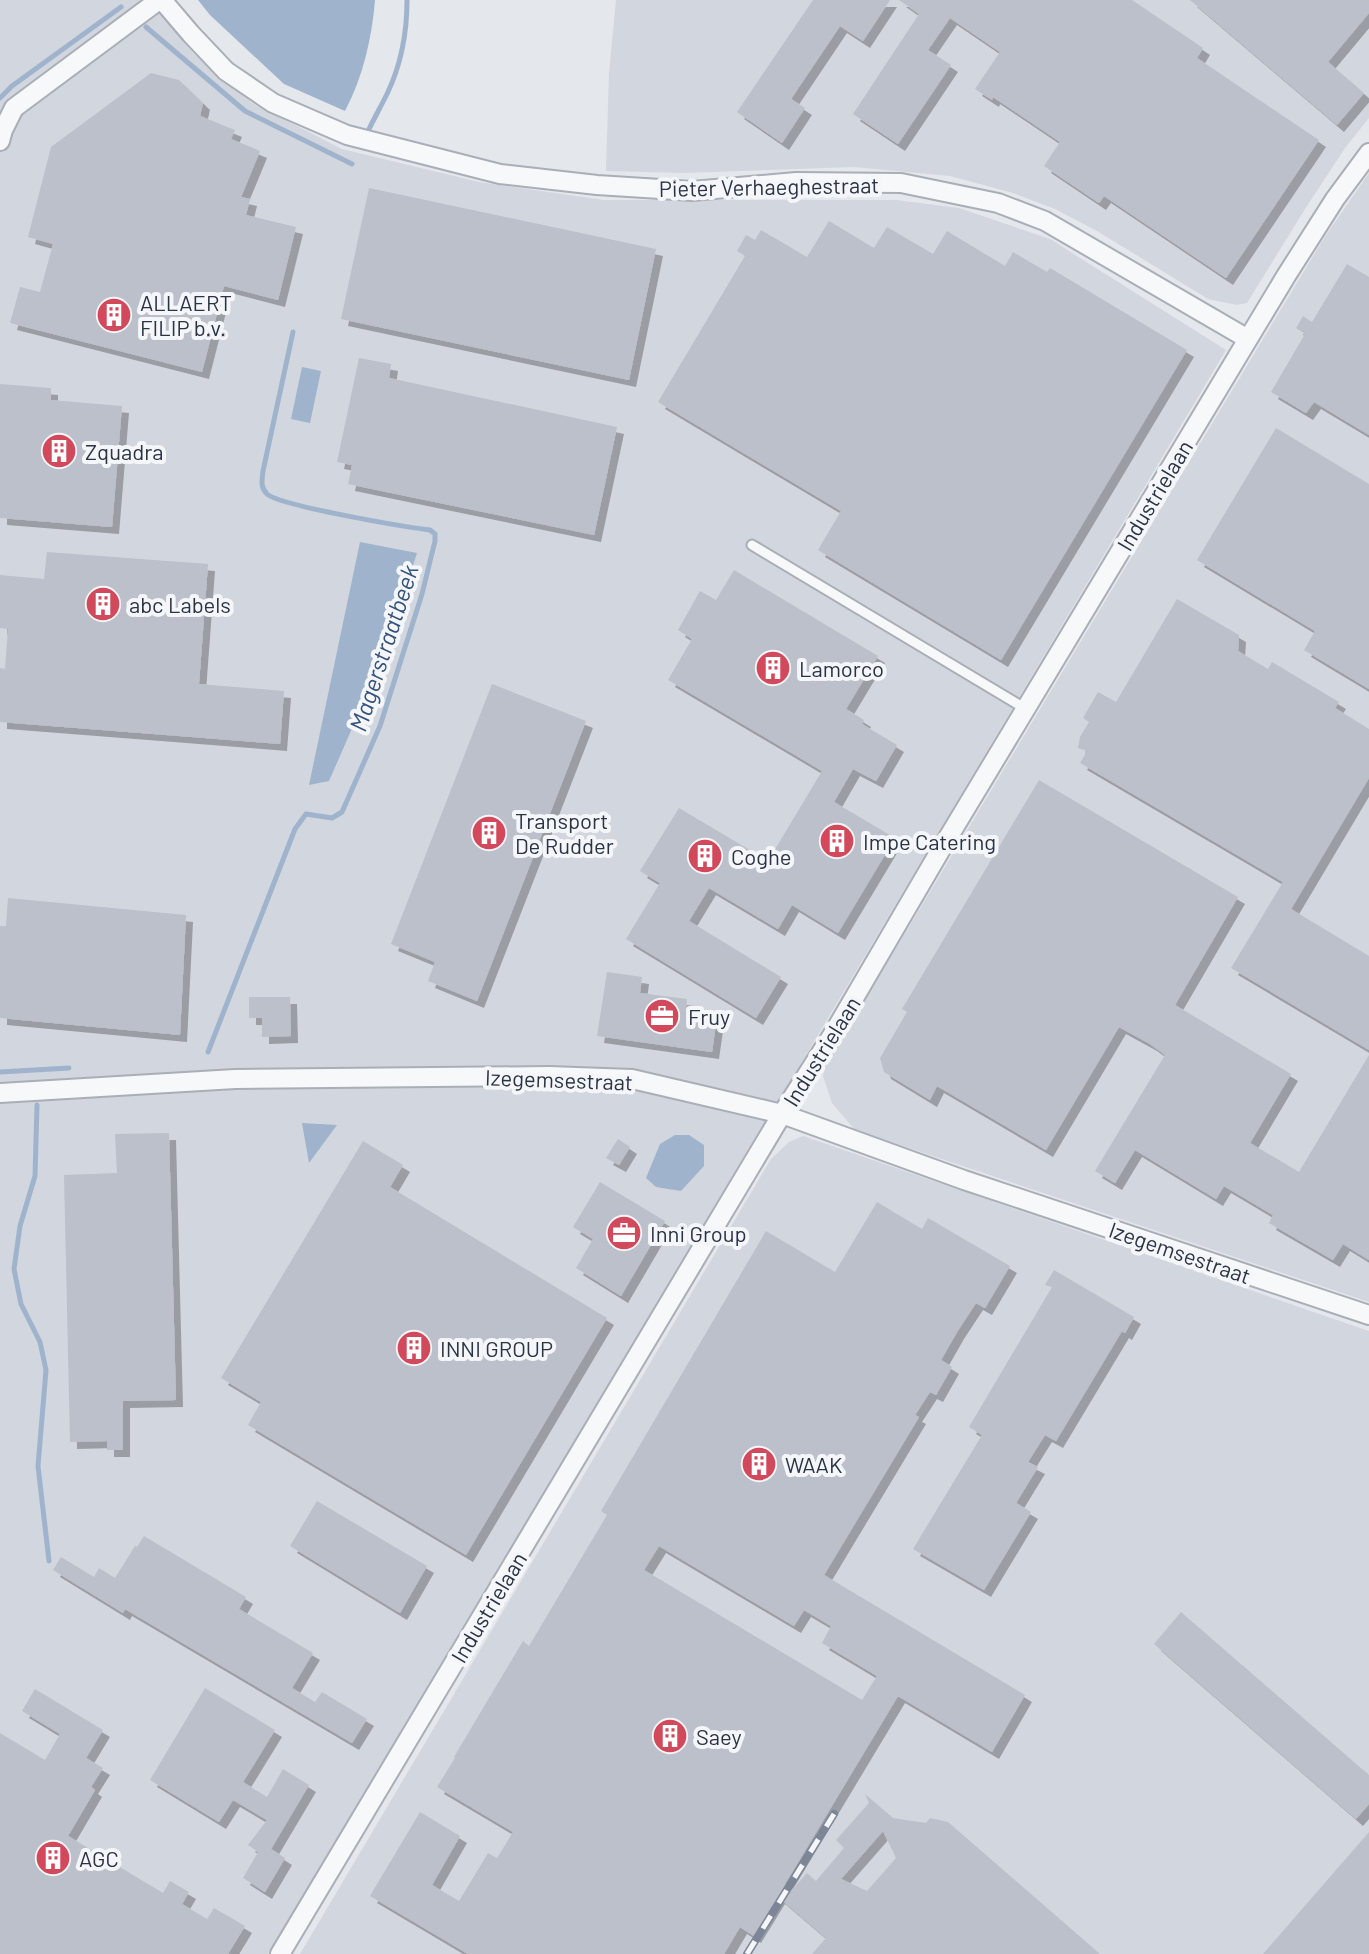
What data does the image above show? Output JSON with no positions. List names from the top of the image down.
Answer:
{
  "streets": {
    "street": ["Pieter Verhaeghestraat", "Industrielaan", "Izegemsestraat"]
  },
  "crossings": [
    ["Pieter Verhaeghestraat", "Industrielaan"],
    ["Industrielaan", "Izegemsestraat"]
  ],
  "water": ["Magerstraatbeek"],
  "places": {
    "building": [
      "ALLAERT FILIP b.v.",
      "Zquadra",
      "abc Labels",
      "Lamorco",
      "Transport De Rudder",
      "Impe Catering",
      "Coghe",
      "INNI GROUP",
      "WAAK",
      "Saey",
      "AGC"
    ],
    "office": ["Fruy", "Inni Group"]
  }
}
